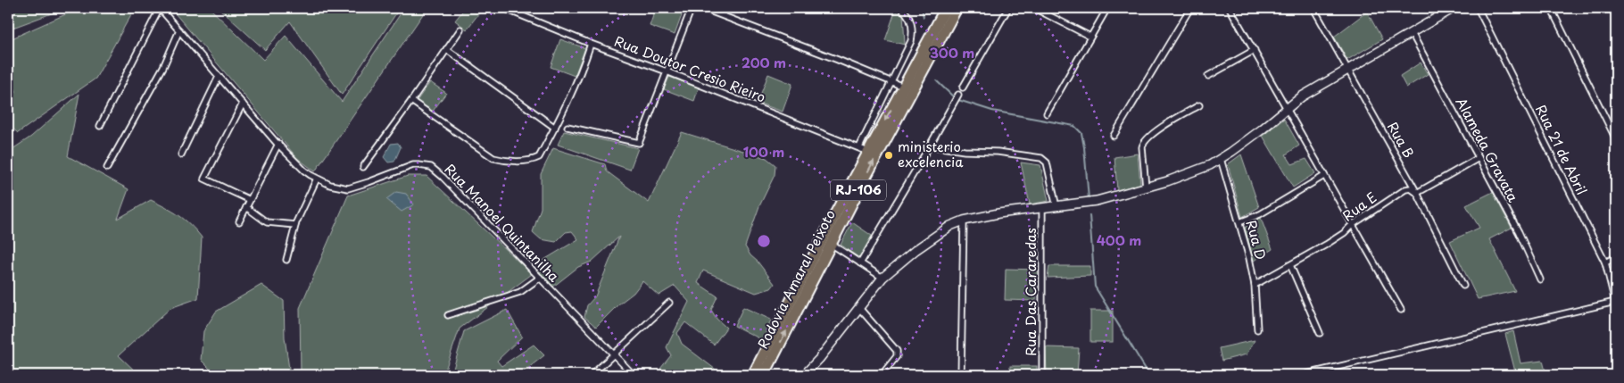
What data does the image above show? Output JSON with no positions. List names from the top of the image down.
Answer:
{
  "streets": {
    "highway": ["RJ-106", "Rodovia Amaral Peixoto"],
    "street": [
      "Rua Doutor Cresio Rieiro",
      "Rua B",
      "Alameda Gravata",
      "Rua 21 de Abril",
      "Rua E",
      "Rua Manoel Quintanilha",
      "Rua D",
      "Rua Das Cararedas"
    ]
  },
  "crossings": [
    ["Rua Doutor Cresio Rieiro", "Rodovia Amaral Peixoto"],
    ["Rua B", "Rua E"],
    ["Alameda Gravata", "Rua E"],
    ["Rua E", "Rua D"]
  ],
  "places": ["ministerio excelencia"],
  "rings": [
    "300 m",
    "200 m",
    "100 m",
    "400 m"
  ]
}
